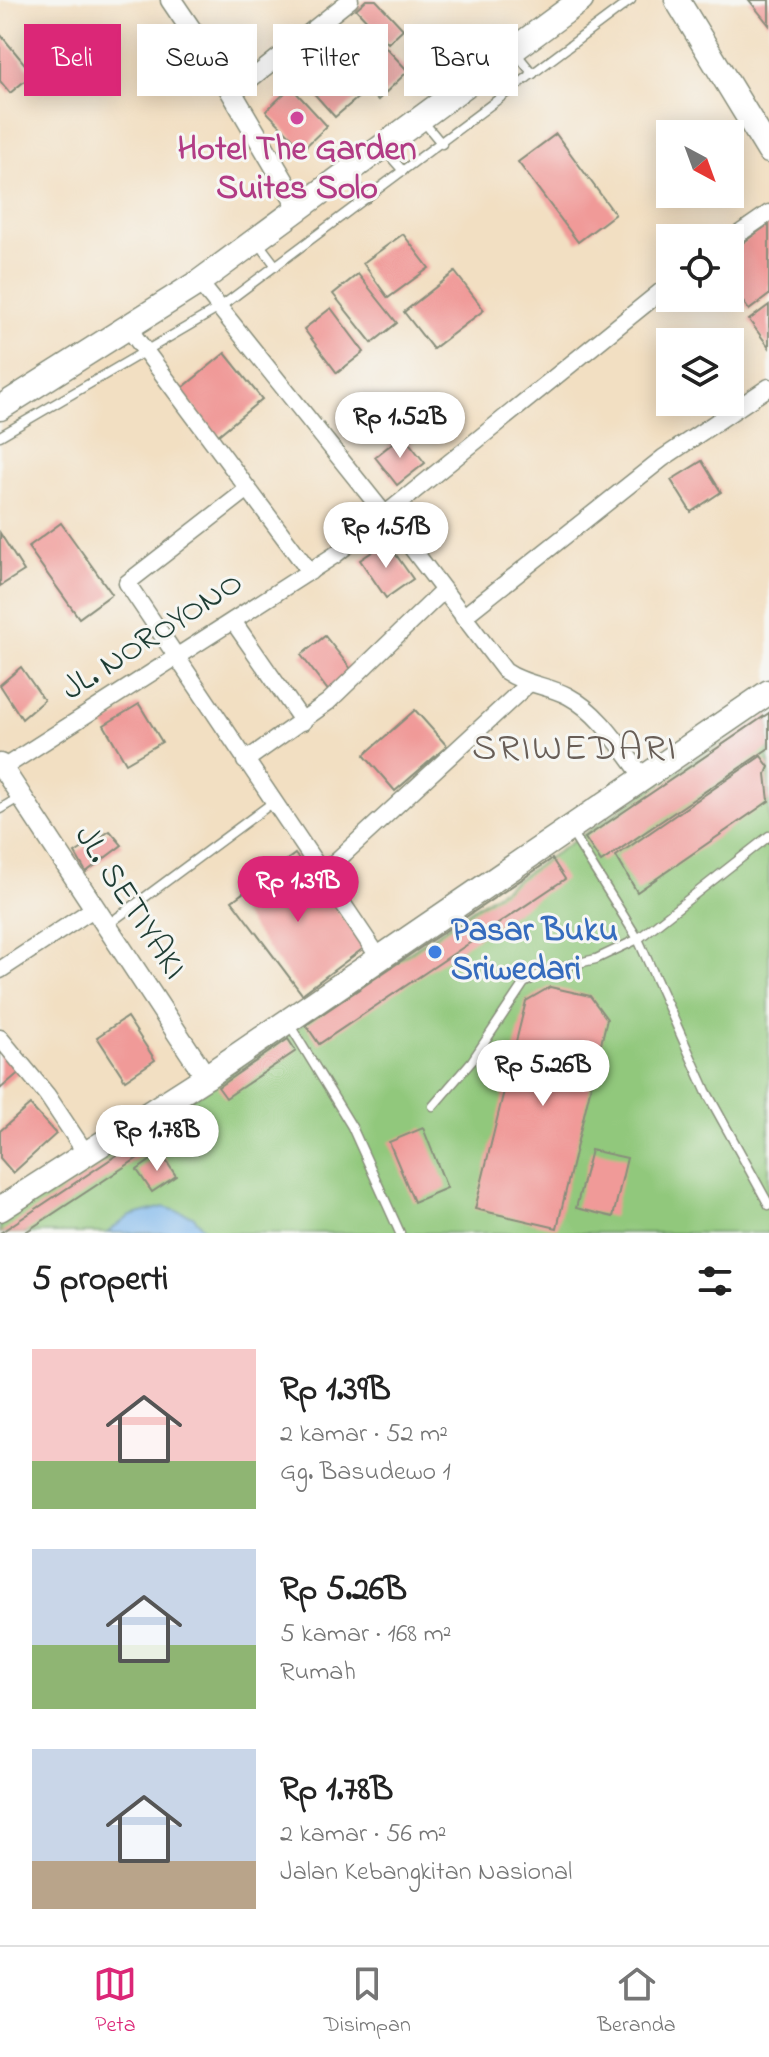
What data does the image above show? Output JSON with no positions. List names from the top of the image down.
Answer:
{
  "streets": {
    "street": ["JL. NOROYONO", "JL. SETIYAKI"]
  },
  "crossings": [
    ["JL. NOROYONO", "JL. SETIYAKI"]
  ],
  "districts": ["SRIWEDARI"],
  "places": ["Hotel The Garden Suites Solo", "Pasar Buku Sriwedari"],
  "north": "bottom right",
  "page": {
    "chip": [
      "Beli",
      "Sewa",
      "Filter",
      "Baru"
    ],
    "price": [
      "Rp 1.52B",
      "Rp 1.51B",
      "Rp 1.39B",
      "Rp 5.26B",
      "Rp 1.78B"
    ],
    "heading": "5 properti",
    "list": [
      {
        "name": "Rp 1.39B",
        "note": "2 kamar · 52 m² · Gg. Basudewo 1"
      },
      {
        "name": "Rp 5.26B",
        "note": "5 kamar · 168 m² · Rumah"
      },
      {
        "name": "Rp 1.78B",
        "note": "2 kamar · 56 m² · Jalan Kebangkitan Nasional"
      }
    ],
    "tabs": ["Peta", "Disimpan", "Beranda"]
  }
}
